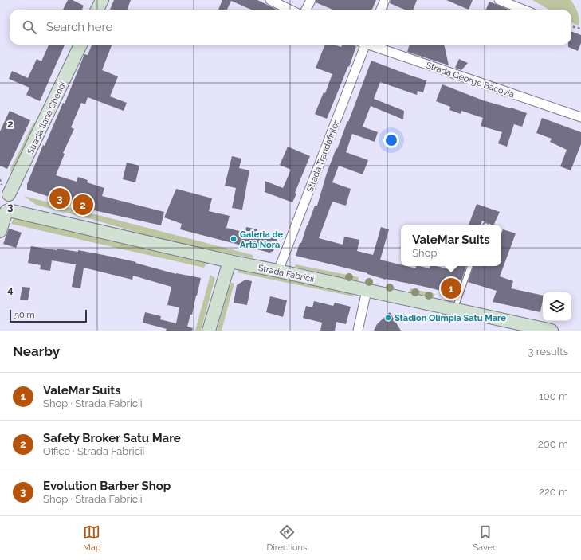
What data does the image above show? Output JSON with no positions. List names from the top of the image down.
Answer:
{
  "streets": {
    "main road": ["Strada Ilarie Chendi", "Strada Fabricii"],
    "street": ["Strada George Bacovia", "Strada Trandafirilor"]
  },
  "crossings": [
    ["Strada Ilarie Chendi", "Strada Fabricii"],
    ["Strada Trandafirilor", "Strada Fabricii"]
  ],
  "places": ["Galeria de Artă Nora", "Stadion Olimpia Satu Mare"],
  "scale_bar": "50 m",
  "page": {
    "search": "Search here",
    "pins": ["3", "2", "1"],
    "popup": ["ValeMar Suits", "Shop"],
    "scale": "50 m",
    "heading": ["Nearby", "3 results"],
    "list": [
      {
        "mark": "1",
        "name": "ValeMar Suits",
        "note": "Shop · Strada Fabricii",
        "value": "100 m"
      },
      {
        "mark": "2",
        "name": "Safety Broker Satu Mare",
        "note": "Office · Strada Fabricii",
        "value": "200 m"
      },
      {
        "mark": "3",
        "name": "Evolution Barber Shop",
        "note": "Shop · Strada Fabricii",
        "value": "220 m"
      }
    ],
    "nav": ["Map", "Directions", "Saved"]
  },
  "grid": {
    "rows": ["2", "3", "4"]
  }
}
